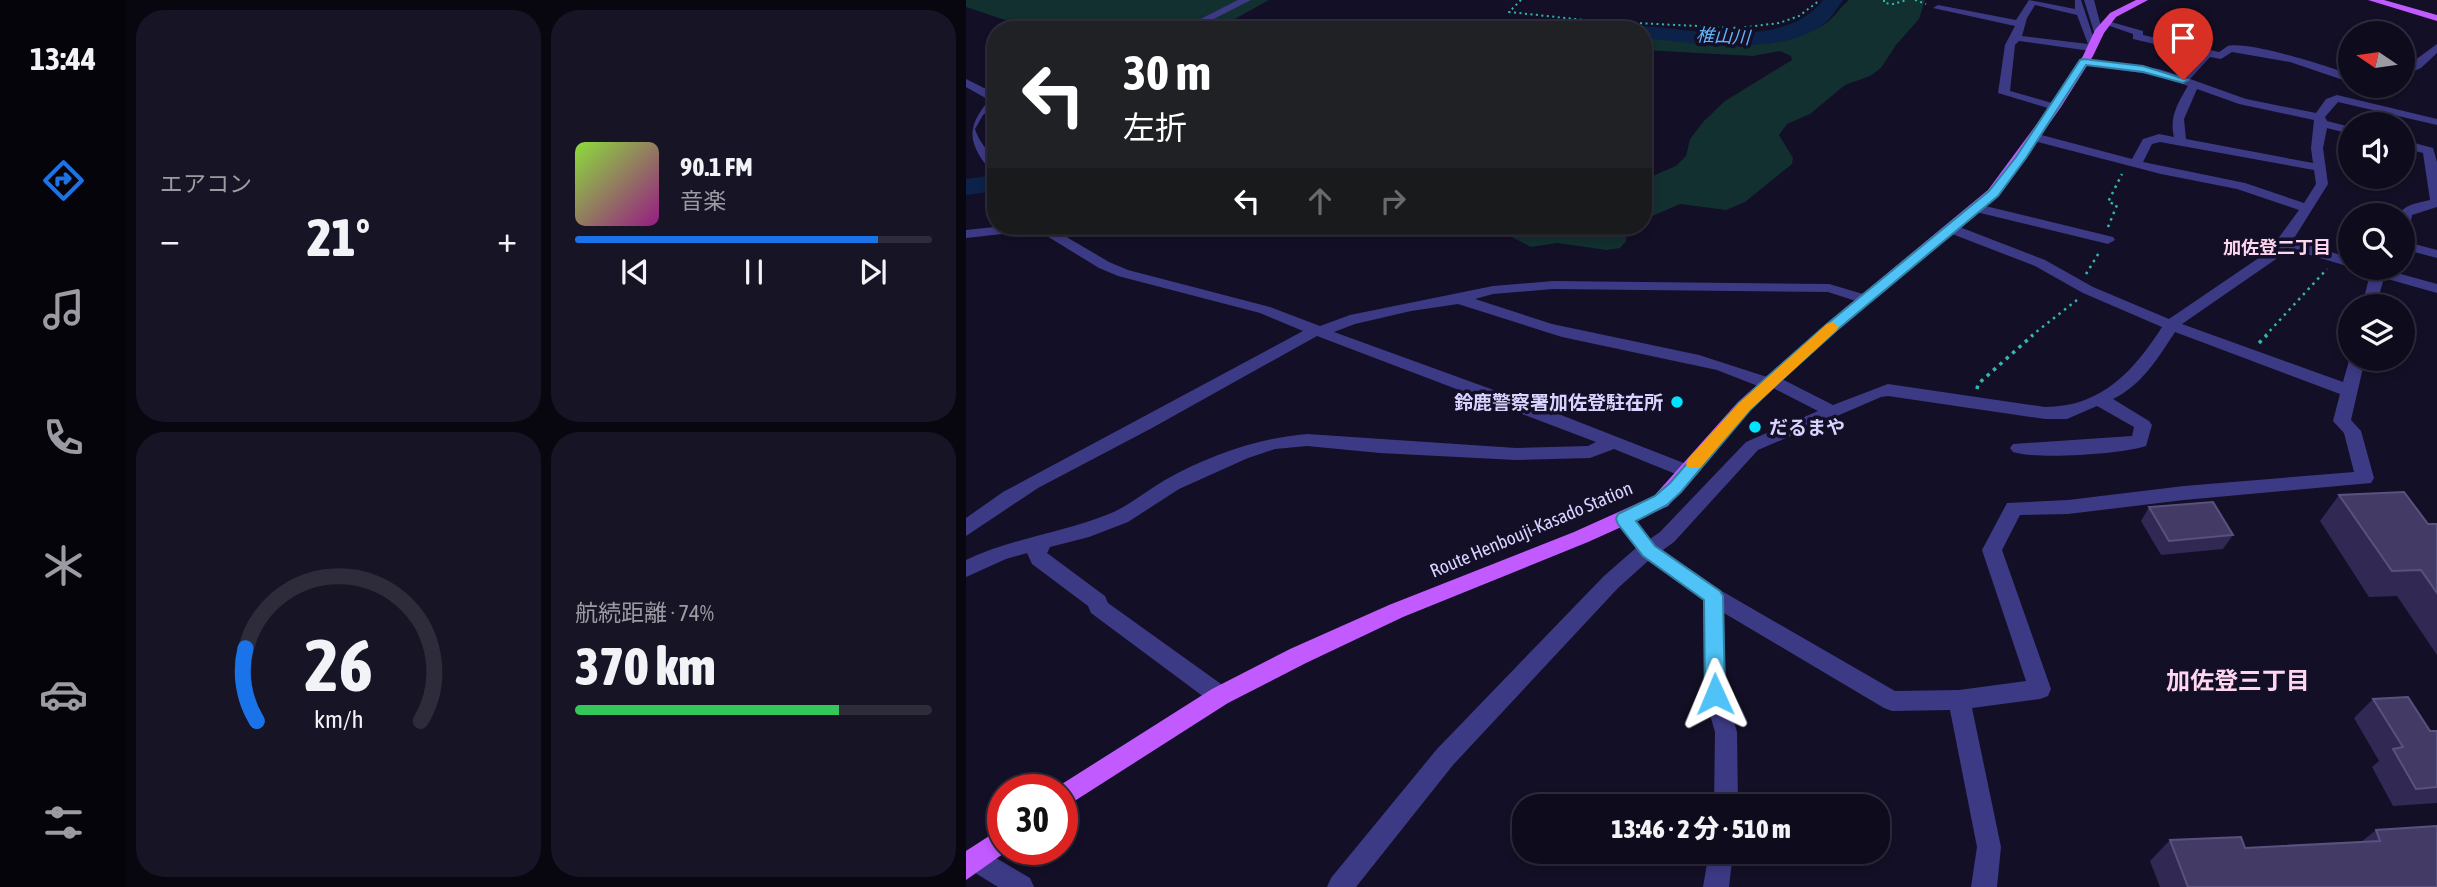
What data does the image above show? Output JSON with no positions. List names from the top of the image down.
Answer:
{
  "streets": {
    "main road": ["Route Henbouji-Kasado Station"]
  },
  "districts": ["加佐登二丁目", "加佐登三丁目"],
  "water": ["椎山川"],
  "places": ["鈴鹿警察署加佐登駐在所", "だるまや"],
  "north": "left",
  "page": {
    "tabs": "13:44",
    "tile": [
      "エアコン",
      ["航続距離 · 74%", "370 km"]
    ],
    "turn": ["30 m", "左折"],
    "song": ["90.1 FM", "音楽"],
    "heat": ["−", "21°", "+"],
    "limit": "30",
    "trip": "13:46 · 2 分 · 510 m",
    "gauge": ["26", "km/h"]
  }
}
